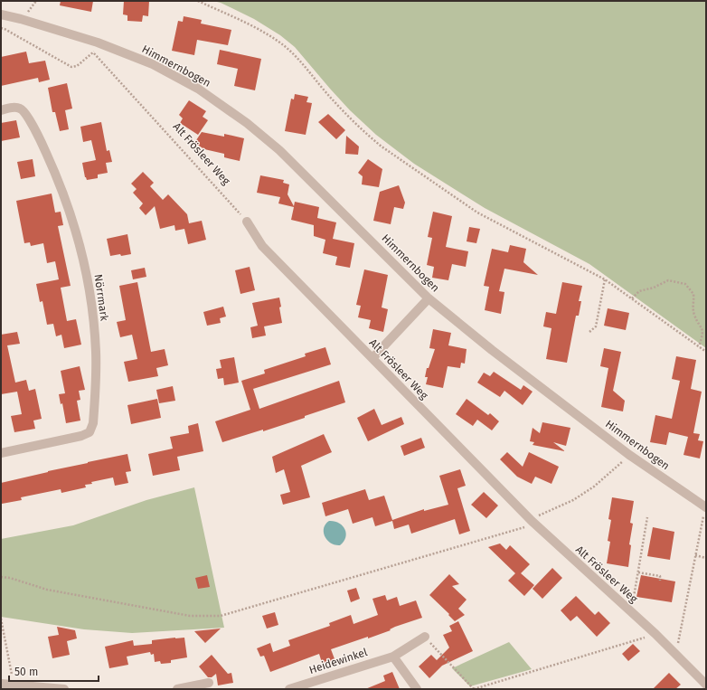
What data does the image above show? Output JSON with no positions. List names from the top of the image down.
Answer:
{
  "streets": {
    "street": [
      "Himmernbogen",
      "Alt Frösleer Weg",
      "Nörrmark",
      "Heidewinkel"
    ]
  },
  "scale_bar": "50 m"
}
